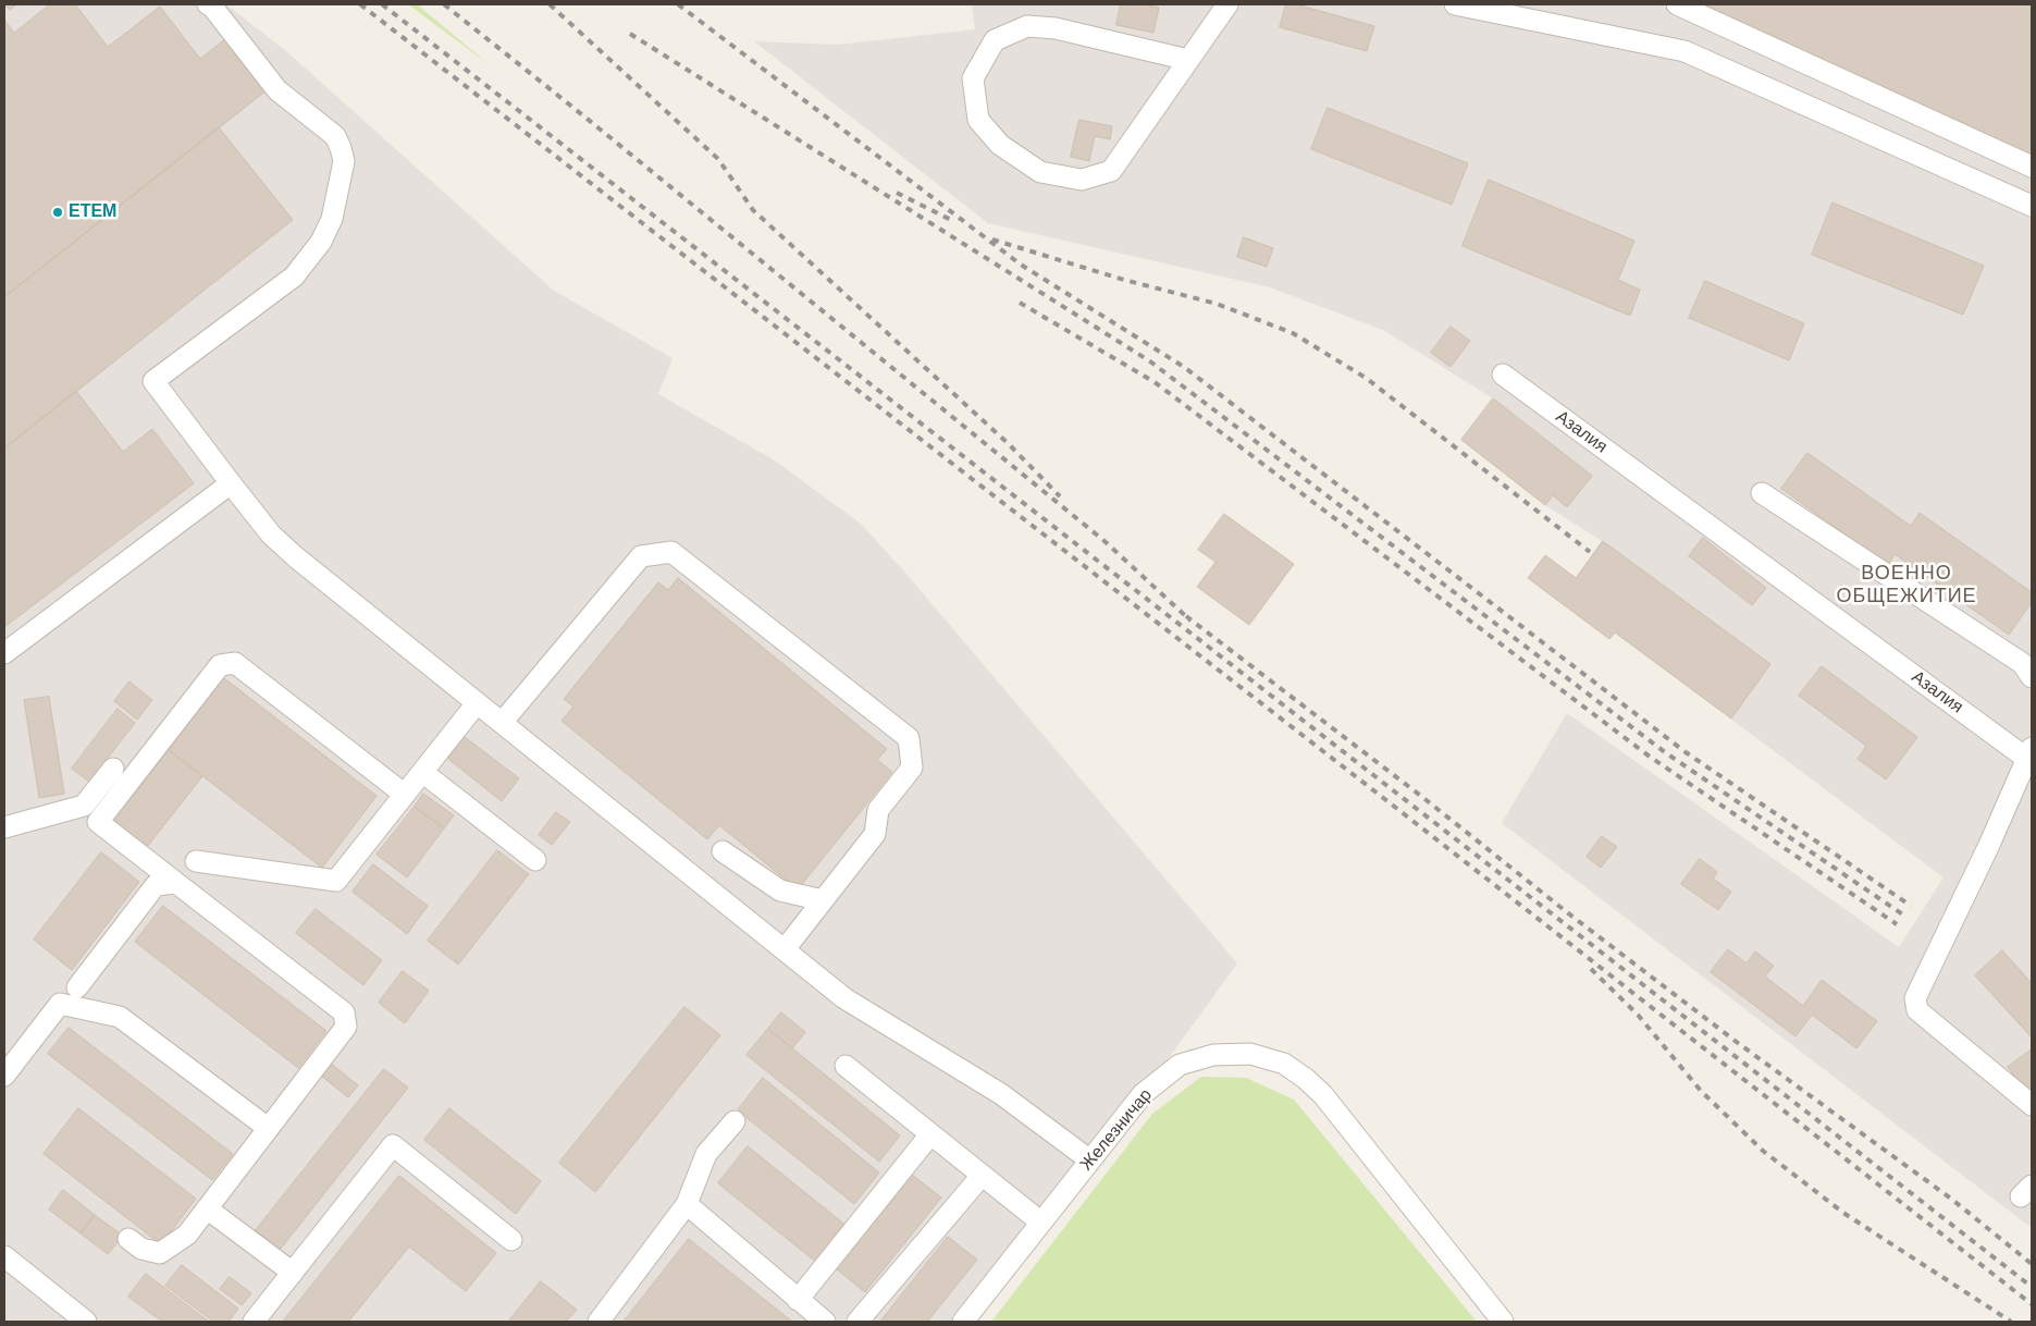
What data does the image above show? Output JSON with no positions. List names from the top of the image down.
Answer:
{
  "streets": {
    "street": ["Азалия", "Железничар"]
  },
  "districts": ["ВОЕННО ОБЩЕЖИТИЕ"],
  "places": ["ЕТЕМ"]
}
